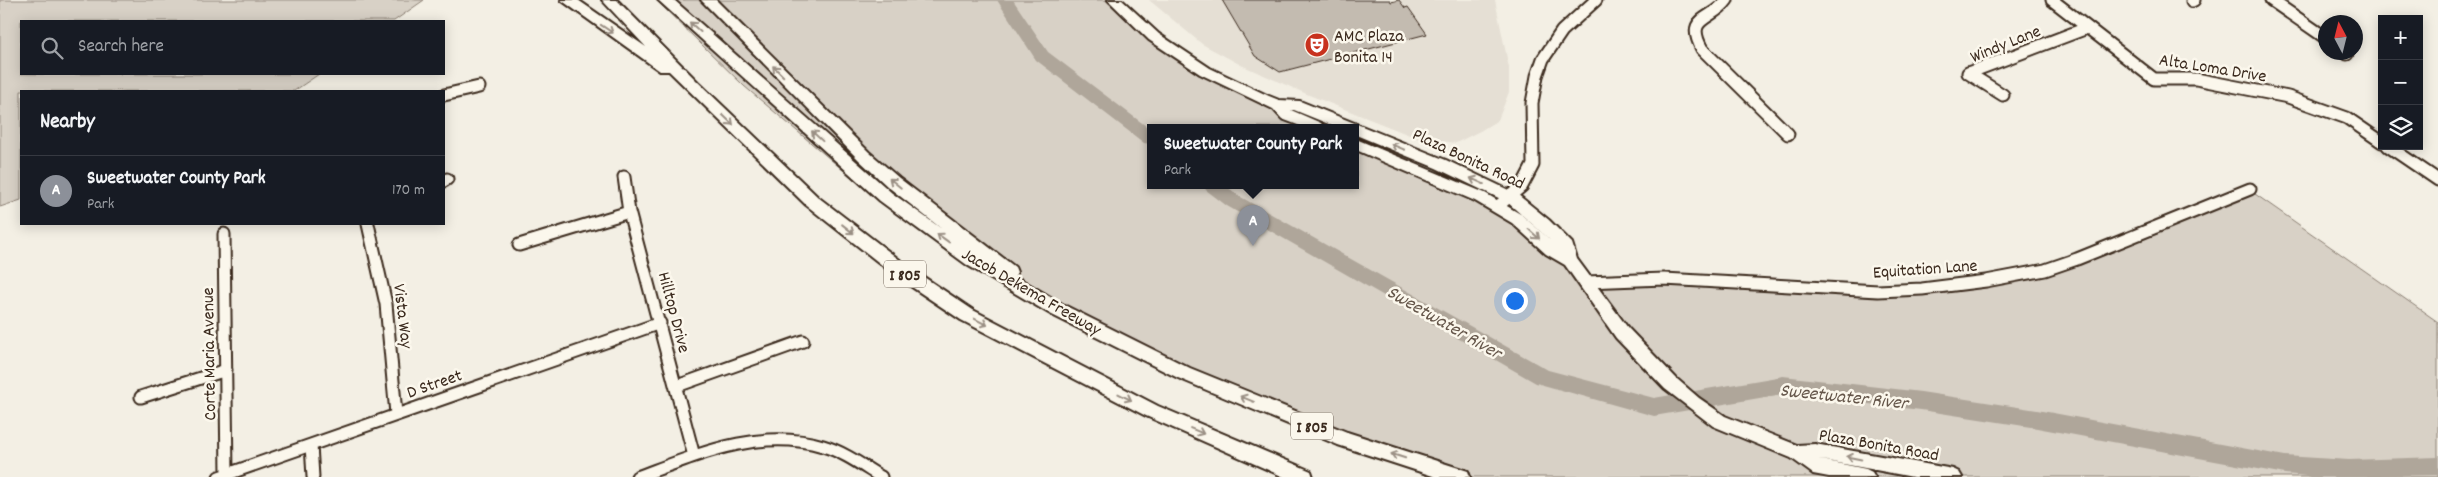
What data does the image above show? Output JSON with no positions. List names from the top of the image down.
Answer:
{
  "streets": {
    "highway": ["I 805", "Jacob Dekema Freeway"],
    "main road": ["Plaza Bonita Road"],
    "street": [
      "Windy Lane",
      "Alta Loma Drive",
      "Equitation Lane",
      "Hilltop Drive",
      "Vista Way",
      "Corte Maria Avenue",
      "D Street"
    ]
  },
  "crossings": [
    ["Windy Lane", "Alta Loma Drive"],
    ["Plaza Bonita Road", "Equitation Lane"],
    ["Hilltop Drive", "D Street"],
    ["Vista Way", "D Street"],
    ["Corte Maria Avenue", "D Street"]
  ],
  "water": ["Sweetwater River"],
  "places": {
    "theatre": ["AMC Plaza Bonita 14"]
  },
  "north": "top",
  "page": {
    "map_buttons": ["+", "−"],
    "search": "Search here",
    "heading": "Nearby",
    "popup": ["Sweetwater County Park", "Park"],
    "list": [
      {
        "mark": "A",
        "name": "Sweetwater County Park",
        "note": "Park",
        "value": "170 m"
      }
    ],
    "pins": "A"
  }
}
